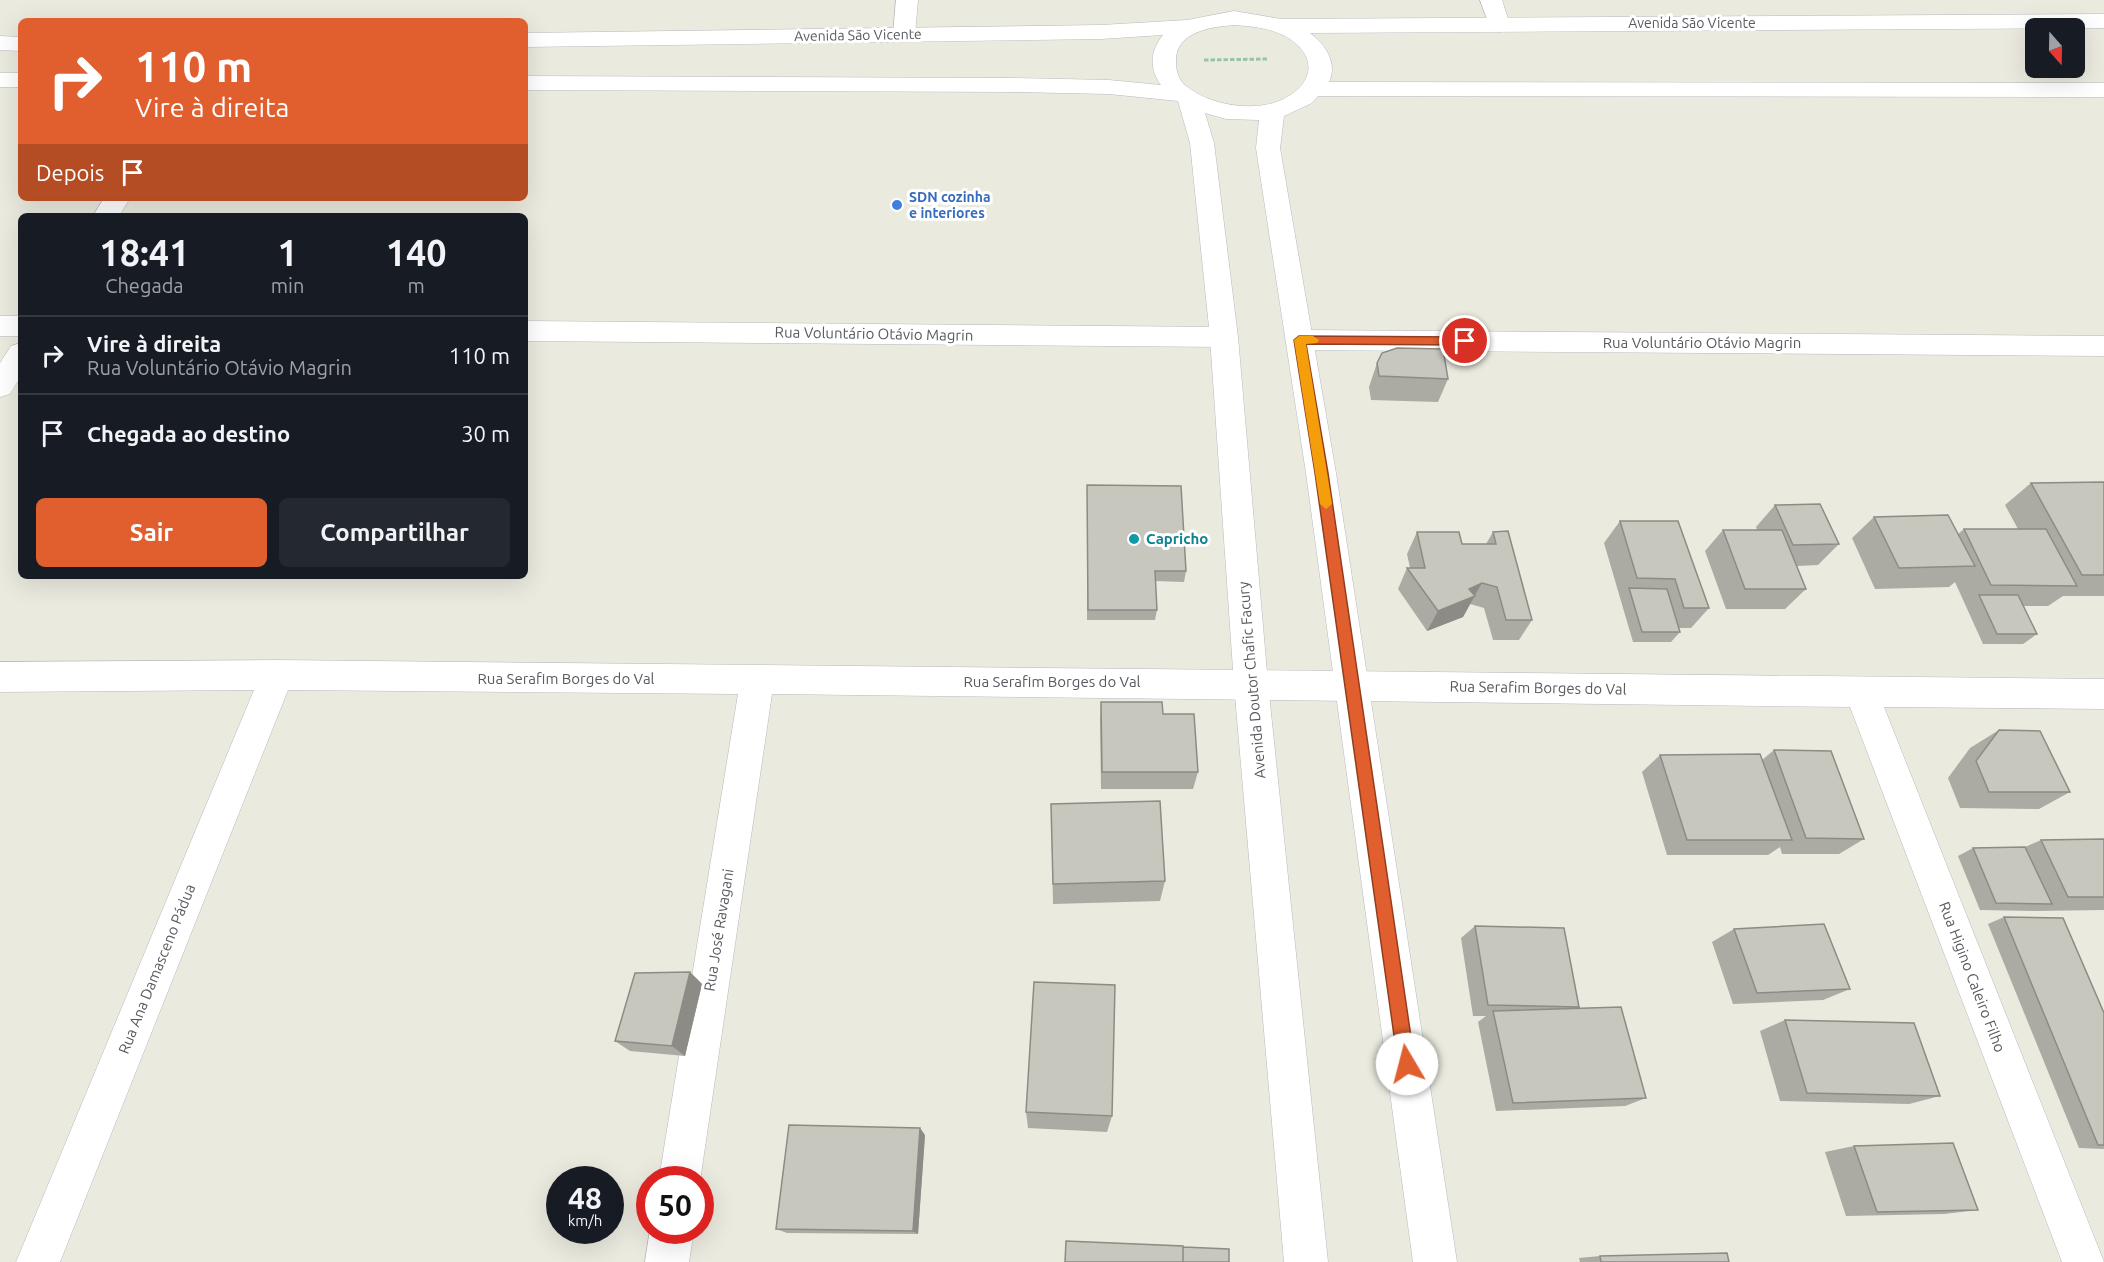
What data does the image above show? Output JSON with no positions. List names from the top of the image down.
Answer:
{
  "streets": {
    "main road": [
      "Avenida São Vicente",
      "Rua Voluntário Otávio Magrin",
      "Rua Serafim Borges do Val",
      "Avenida Doutor Chafic Facury",
      "Rua José Ravagani",
      "Rua Ana Damasceno Pádua",
      "Rua Higino Caleiro Filho"
    ]
  },
  "crossings": [
    ["Avenida São Vicente", "Avenida Doutor Chafic Facury"],
    ["Rua Voluntário Otávio Magrin", "Avenida Doutor Chafic Facury"],
    ["Rua Serafim Borges do Val", "Avenida Doutor Chafic Facury"],
    ["Rua Serafim Borges do Val", "Rua José Ravagani"],
    ["Rua Serafim Borges do Val", "Rua Ana Damasceno Pádua"],
    ["Rua Serafim Borges do Val", "Rua Higino Caleiro Filho"]
  ],
  "places": ["SDN cozinha e interiores", "Capricho"],
  "north": "bottom",
  "page": {
    "turn": ["110 m", "Vire à direita"],
    "then": "Depois",
    "eta": [
      "18:41",
      "Chegada",
      "1",
      "min",
      "140",
      "m"
    ],
    "list": [
      {
        "name": "Vire à direita",
        "note": "Rua Voluntário Otávio Magrin",
        "value": "110 m"
      },
      {
        "name": "Chegada ao destino",
        "value": "30 m"
      }
    ],
    "buttons": ["Sair", "Compartilhar"],
    "speed": "48 km/h",
    "limit": "50"
  }
}
